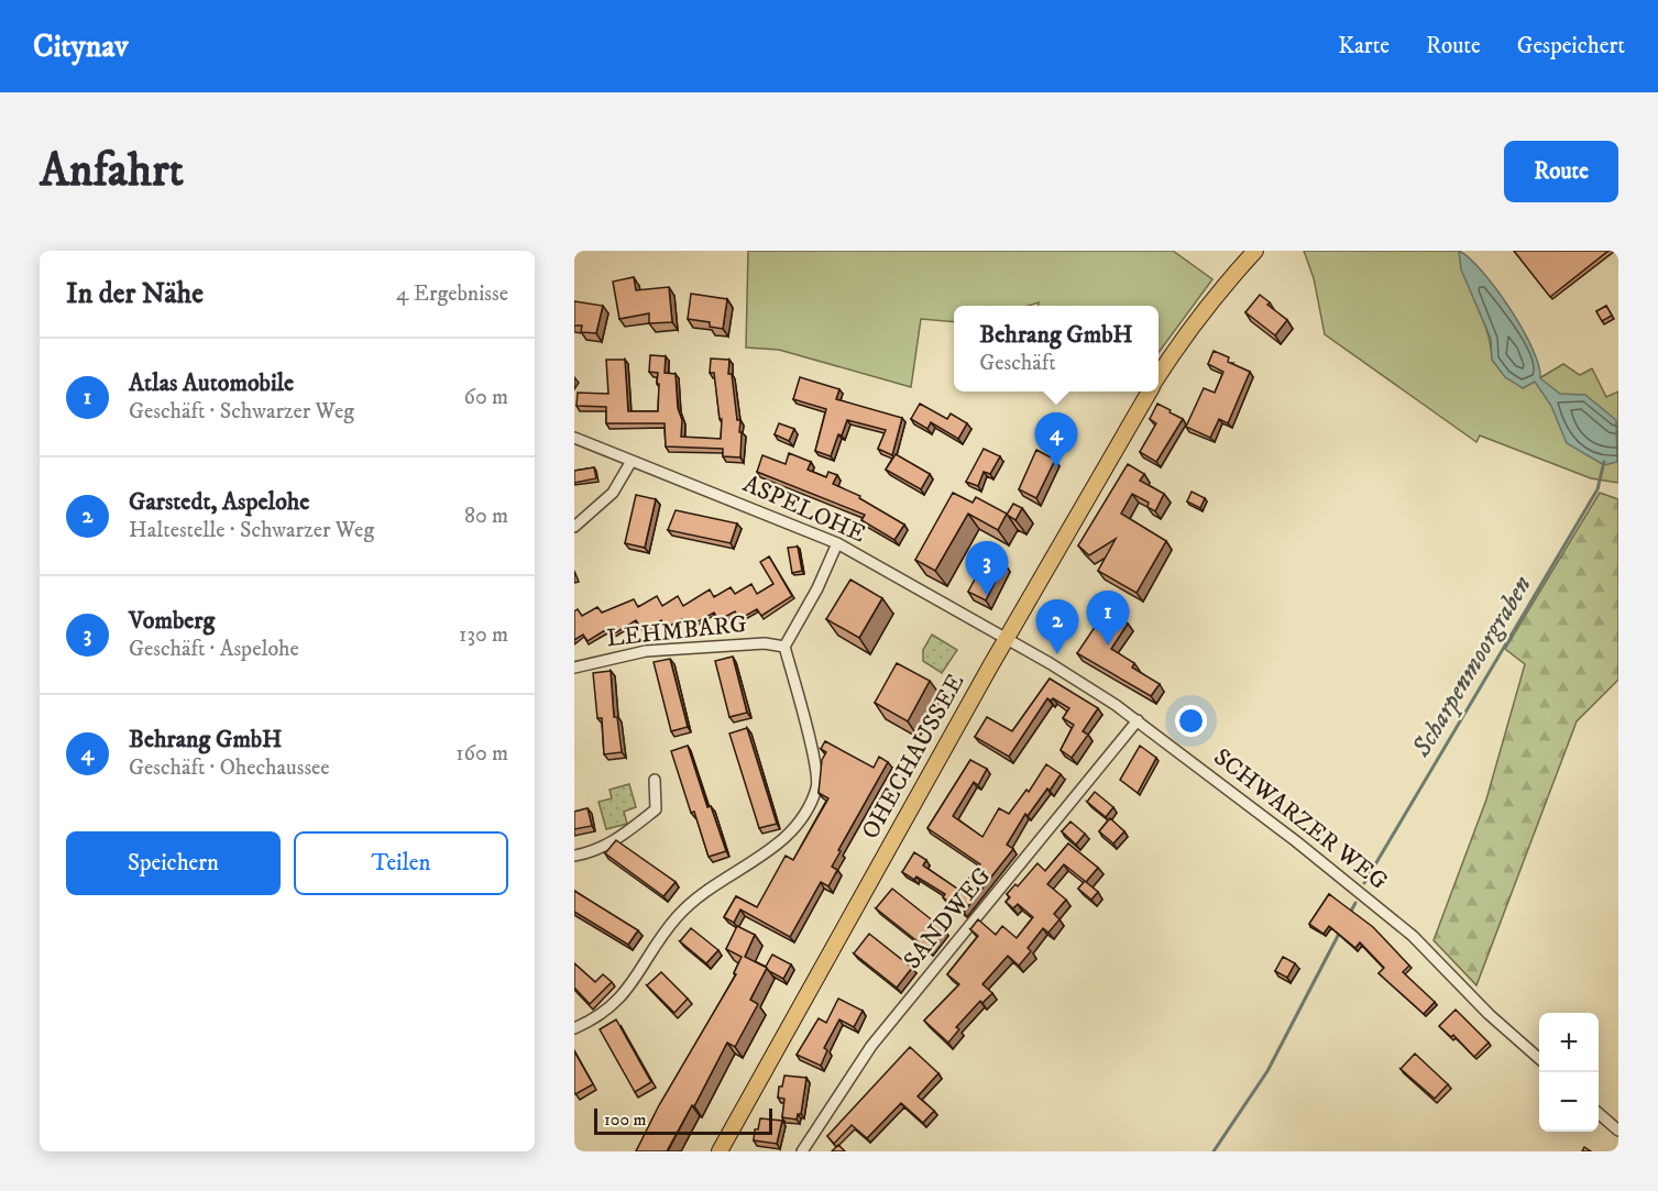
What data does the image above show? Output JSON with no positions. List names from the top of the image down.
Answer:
{
  "streets": {
    "main road": ["OHECHAUSSEE"],
    "street": [
      "ASPELOHE",
      "LEHMBARG",
      "SCHWARZER WEG",
      "SANDWEG"
    ]
  },
  "crossings": [
    ["ASPELOHE", "OHECHAUSSEE"],
    ["ASPELOHE", "SCHWARZER WEG"],
    ["OHECHAUSSEE", "SCHWARZER WEG"],
    ["SCHWARZER WEG", "SANDWEG"]
  ],
  "water": ["Scharpenmoorgraben"],
  "scale_bar": "100 m",
  "page": {
    "header": "Citynav",
    "nav": ["Karte", "Route", "Gespeichert"],
    "buttons": [
      "Route",
      ["Speichern", "Teilen"]
    ],
    "title": "Anfahrt",
    "heading": ["In der Nähe", "4 Ergebnisse"],
    "popup": ["Behrang GmbH", "Geschäft"],
    "list": [
      {
        "mark": "1",
        "name": "Atlas Automobile",
        "note": "Geschäft · Schwarzer Weg",
        "value": "60 m"
      },
      {
        "mark": "2",
        "name": "Garstedt, Aspelohe",
        "note": "Haltestelle · Schwarzer Weg",
        "value": "80 m"
      },
      {
        "mark": "3",
        "name": "Vomberg",
        "note": "Geschäft · Aspelohe",
        "value": "130 m"
      },
      {
        "mark": "4",
        "name": "Behrang GmbH",
        "note": "Geschäft · Ohechaussee",
        "value": "160 m"
      }
    ],
    "pins": [
      "4",
      "3",
      "1",
      "2"
    ],
    "map_buttons": ["+", "−"],
    "scale": "100 m"
  }
}
